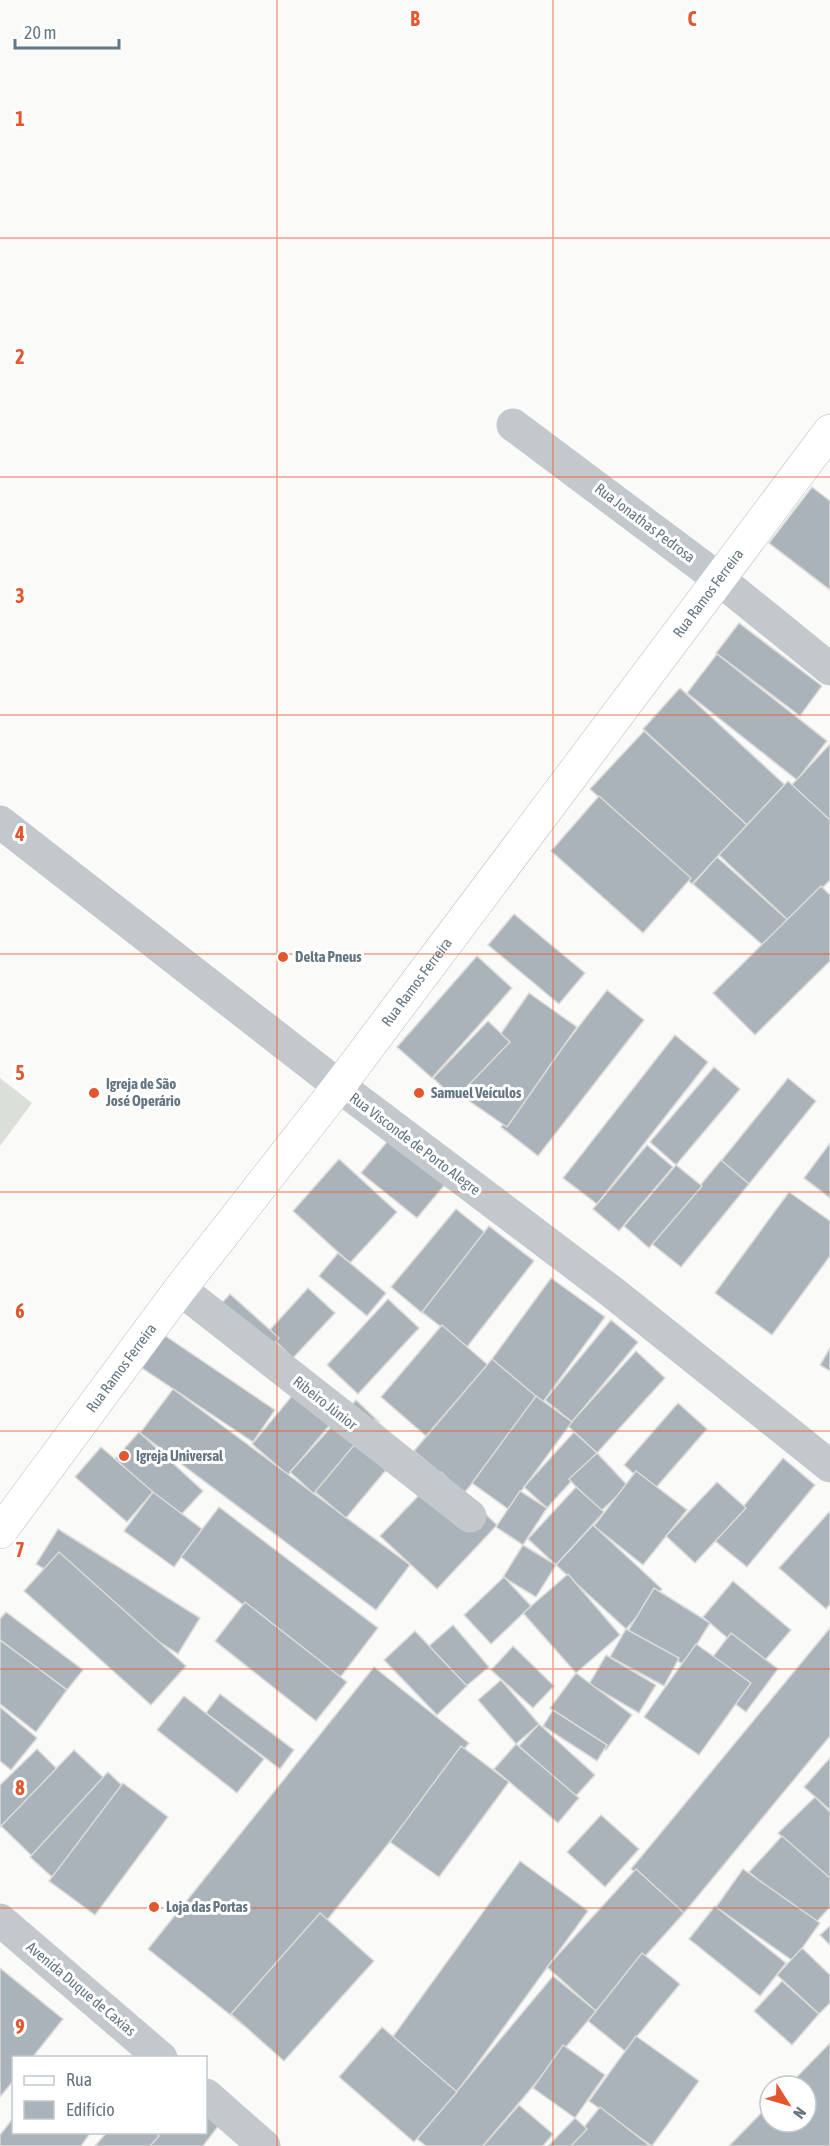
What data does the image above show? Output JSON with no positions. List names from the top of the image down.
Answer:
{
  "streets": {
    "main road": ["Rua Ramos Ferreira"],
    "street": [
      "Rua Jonathas Pedrosa",
      "Rua Visconde de Porto Alegre",
      "Ribeiro Júnior",
      "Avenida Duque de Caxias"
    ]
  },
  "crossings": [
    ["Rua Jonathas Pedrosa", "Rua Ramos Ferreira"],
    ["Rua Ramos Ferreira", "Rua Visconde de Porto Alegre"],
    ["Rua Ramos Ferreira", "Ribeiro Júnior"]
  ],
  "places": [
    "Delta Pneus",
    "Igreja de São José Operário",
    "Samuel Veículos",
    "Igreja Universal",
    "Loja das Portas"
  ],
  "legend": ["Rua", "Edifício"],
  "scale_bar": "20 m",
  "north": "bottom right",
  "grid": {
    "columns": ["B", "C"],
    "rows": [
      "1",
      "2",
      "3",
      "4",
      "5",
      "6",
      "7",
      "8",
      "9"
    ]
  }
}
